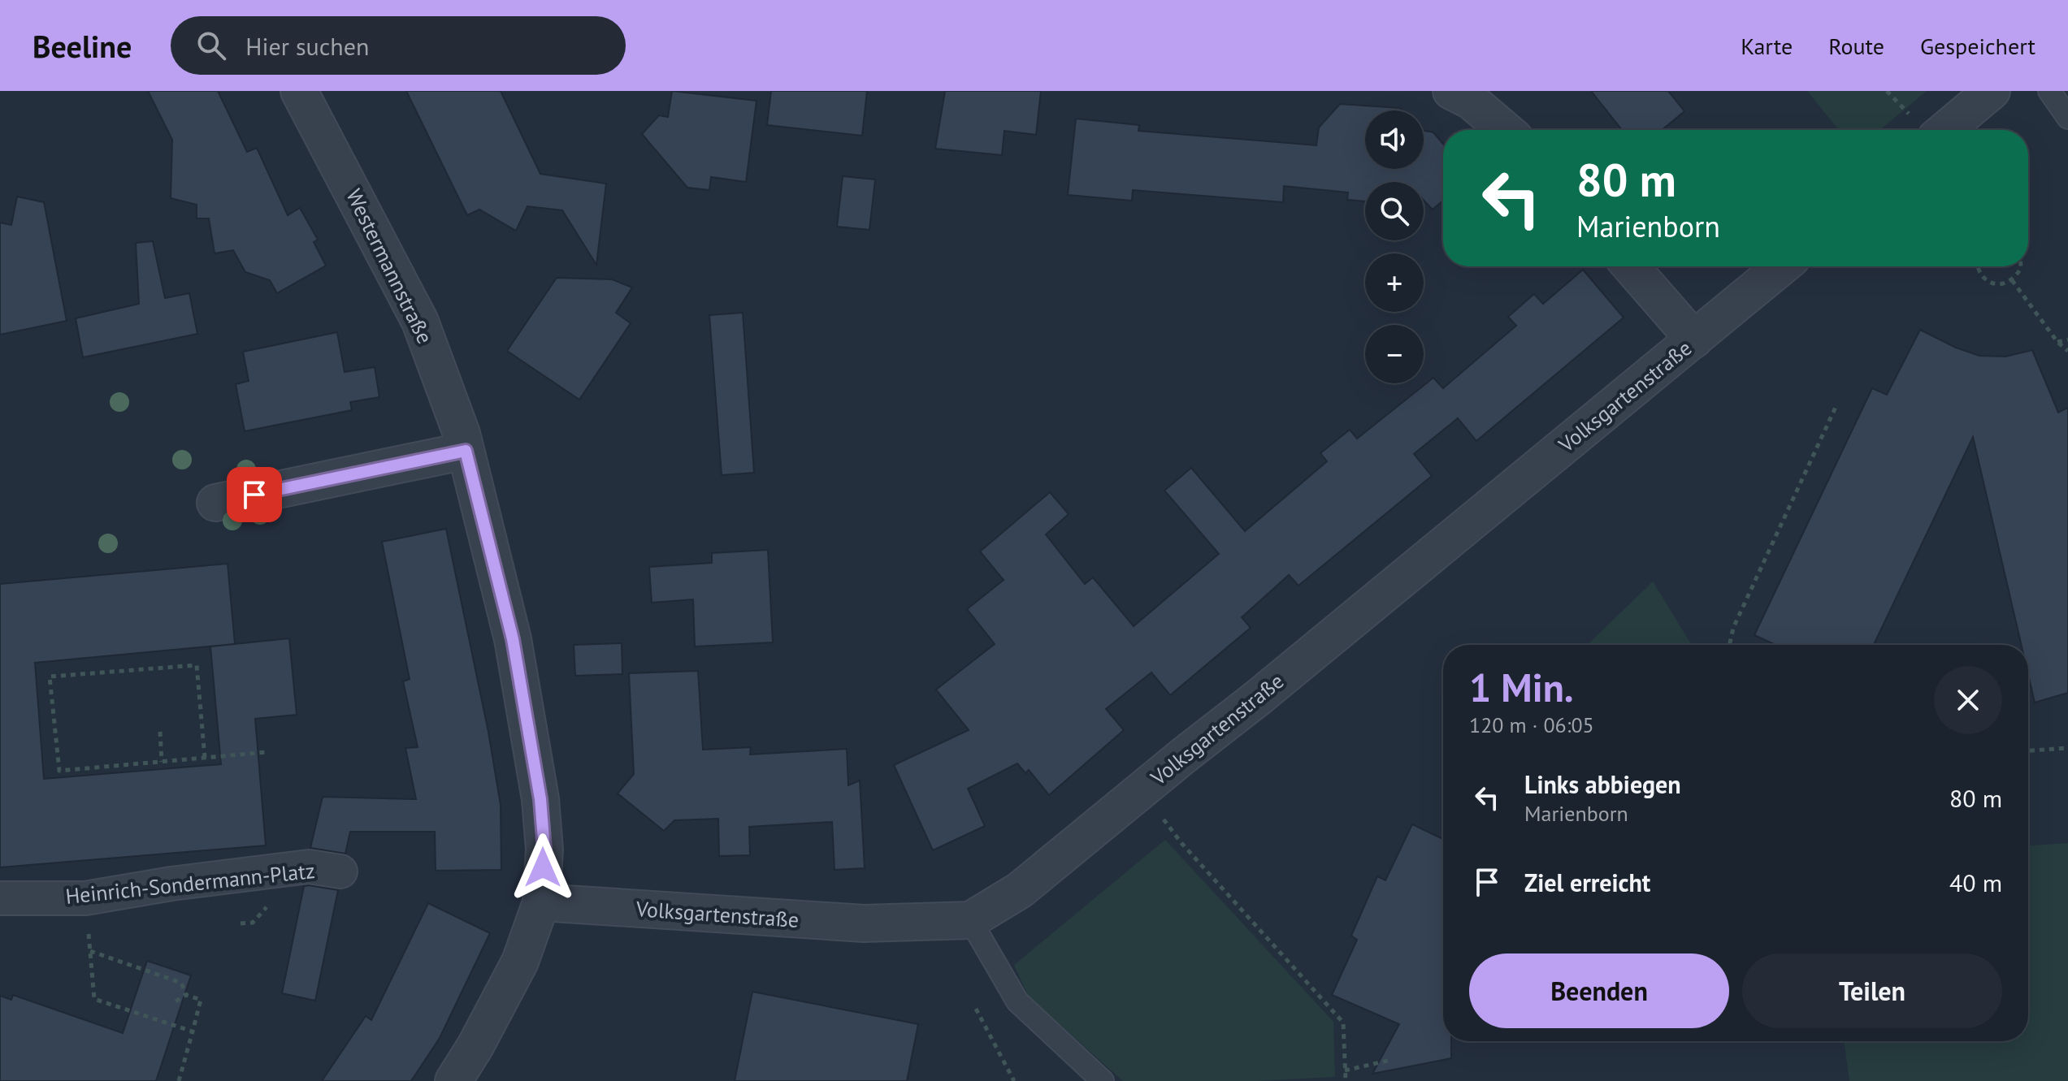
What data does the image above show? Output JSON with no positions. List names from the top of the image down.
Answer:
{
  "streets": {
    "street": ["Westermannstraße", "Volksgartenstraße", "Heinrich-Sondermann-Platz"]
  },
  "crossings": [
    ["Westermannstraße", "Volksgartenstraße"]
  ],
  "page": {
    "header": "Beeline",
    "search": "Hier suchen",
    "nav": ["Karte", "Route", "Gespeichert"],
    "map_buttons": ["+", "−"],
    "turn": ["80 m", "Marienborn"],
    "heading": ["1 Min.", "120 m · 06:05"],
    "list": [
      {
        "name": "Links abbiegen",
        "note": "Marienborn",
        "value": "80 m"
      },
      {
        "name": "Ziel erreicht",
        "value": "40 m"
      }
    ],
    "buttons": ["Beenden", "Teilen"]
  }
}
